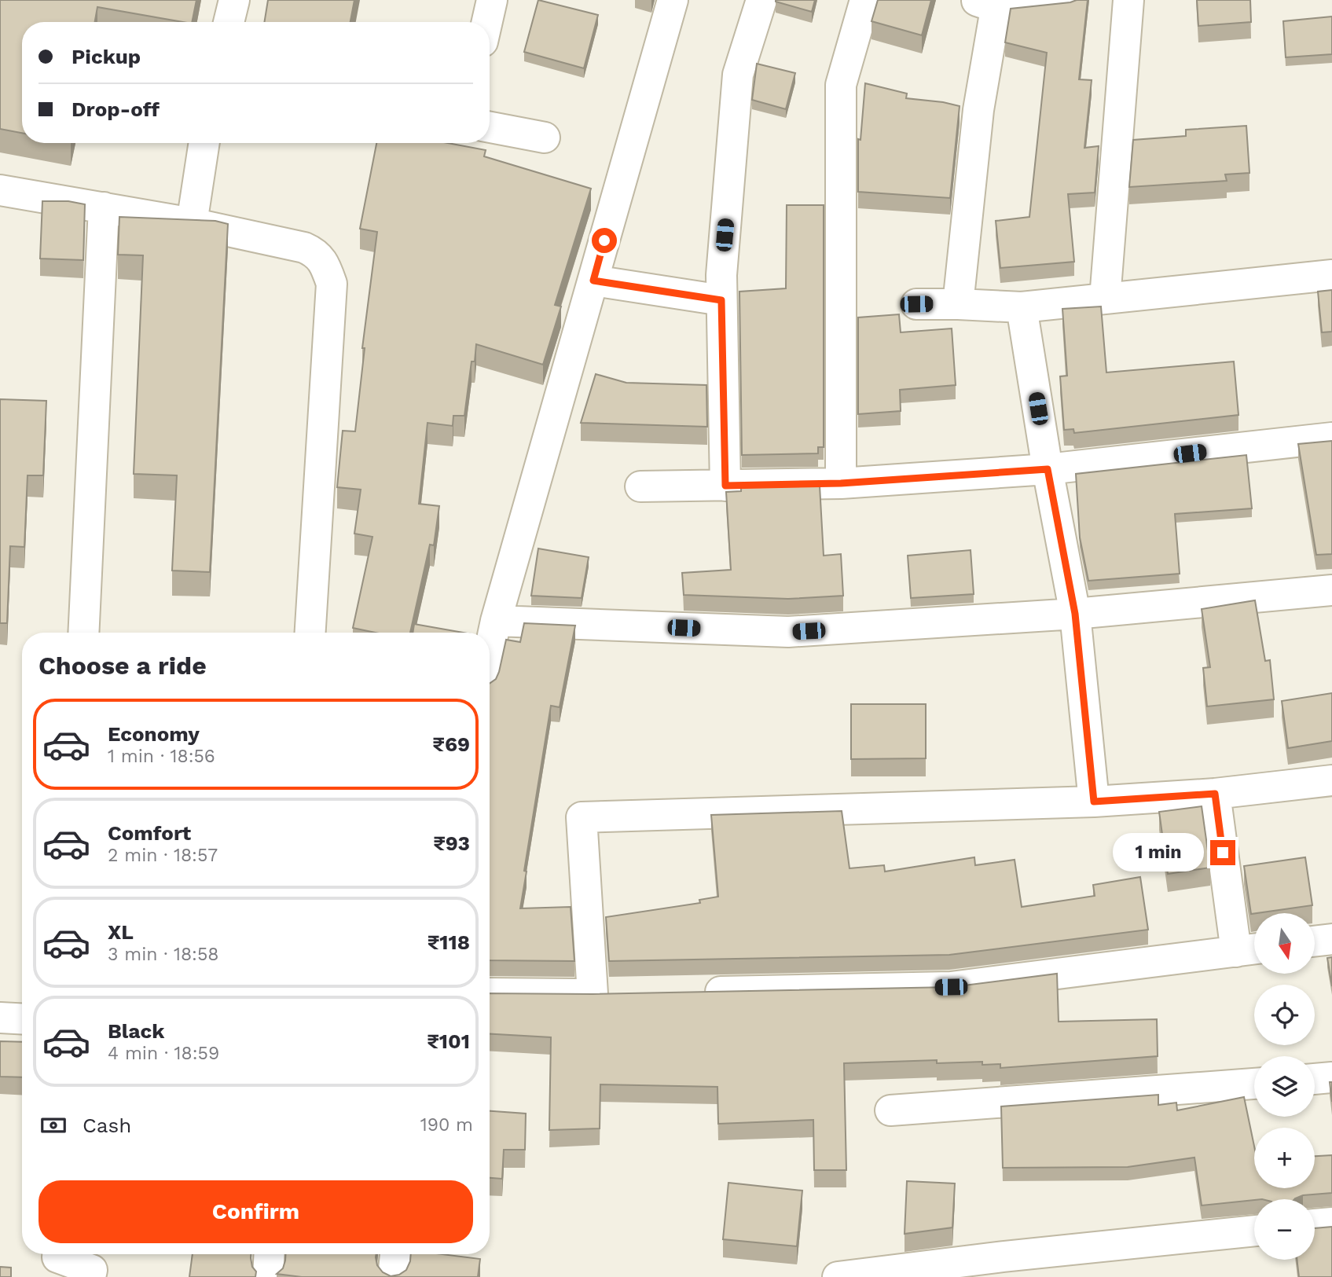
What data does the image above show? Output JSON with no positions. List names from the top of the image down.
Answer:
{
  "north": "bottom",
  "page": {
    "banner": ["Pickup", "Drop-off"],
    "heading": "Choose a ride",
    "list": [
      {
        "name": "Economy",
        "note": "1 min · 18:56",
        "value": "₹69"
      },
      {
        "name": "Comfort",
        "note": "2 min · 18:57",
        "value": "₹93"
      },
      {
        "name": "XL",
        "note": "3 min · 18:58",
        "value": "₹118"
      },
      {
        "name": "Black",
        "note": "4 min · 18:59",
        "value": "₹101"
      }
    ],
    "bubble": "1 min",
    "map_buttons": ["+", "−"],
    "pay": ["Cash", "190 m"],
    "buttons": "Confirm"
  }
}
